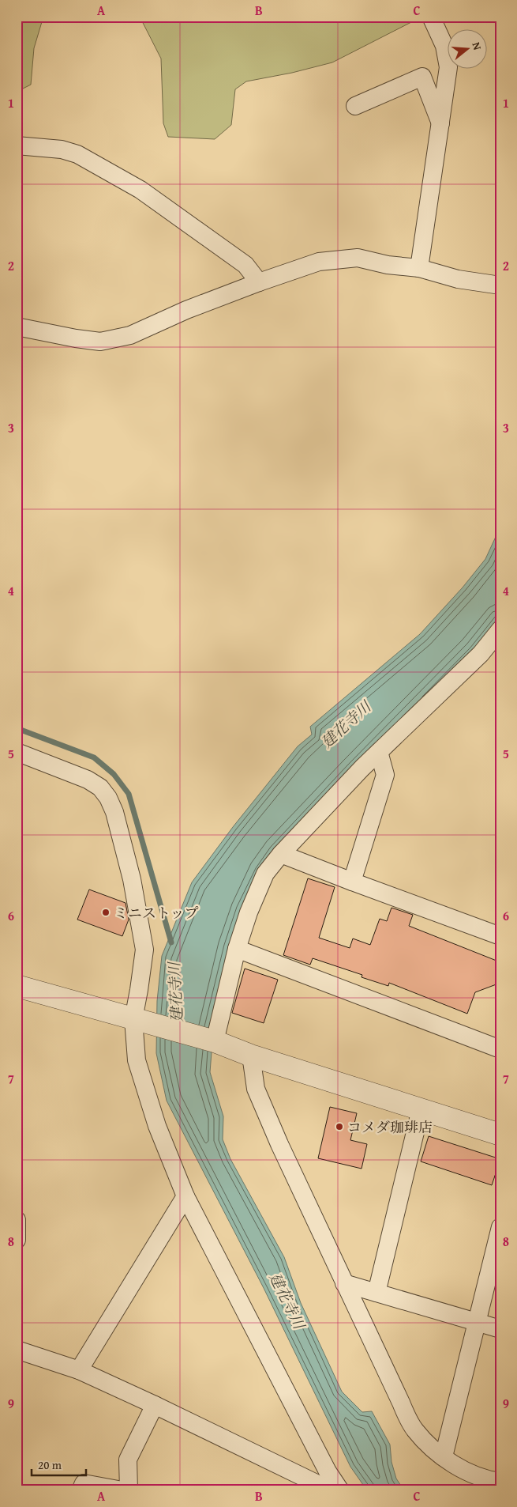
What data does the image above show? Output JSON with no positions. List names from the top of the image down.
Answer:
{
  "water": ["建花寺川"],
  "places": ["ミニストップ", "コメダ珈琲店"],
  "scale_bar": "20 m",
  "north": "right",
  "grid": {
    "columns": ["A", "B", "C"],
    "rows": [
      "1",
      "2",
      "3",
      "4",
      "5",
      "6",
      "7",
      "8",
      "9"
    ]
  }
}
